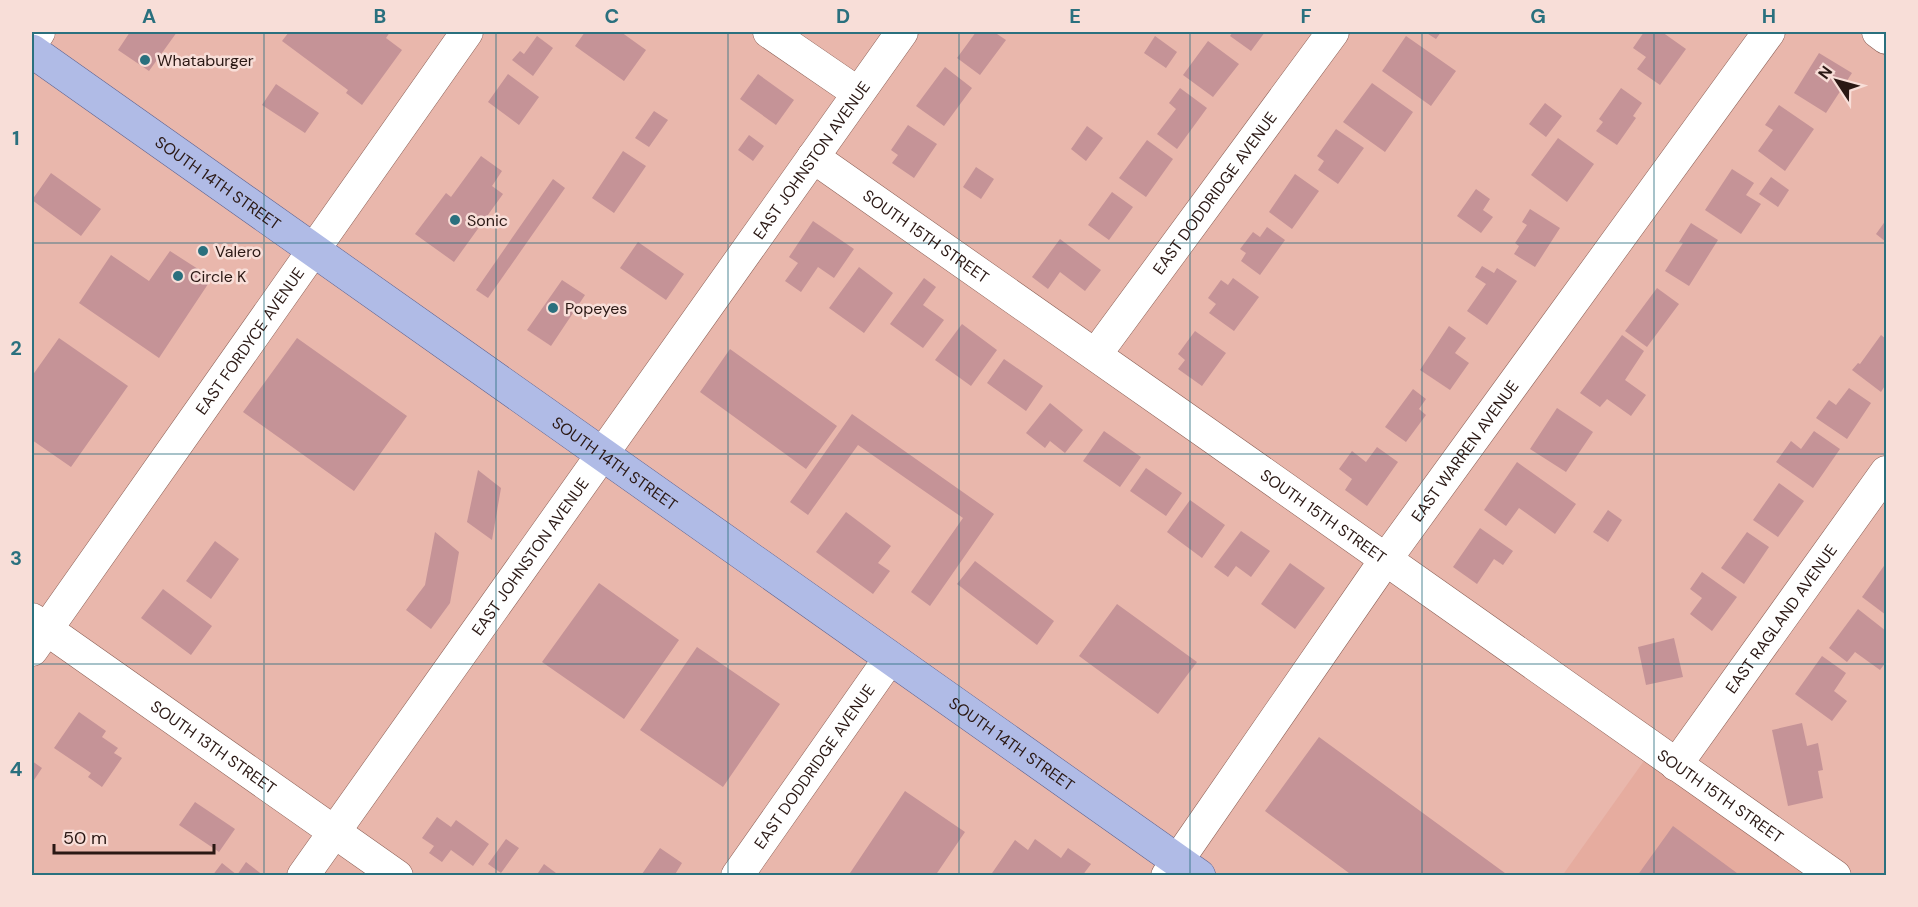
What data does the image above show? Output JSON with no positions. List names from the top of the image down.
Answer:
{
  "streets": {
    "main road": ["SOUTH 14TH STREET"],
    "street": [
      "EAST JOHNSTON AVENUE",
      "EAST DODDRIDGE AVENUE",
      "SOUTH 15TH STREET",
      "EAST FORDYCE AVENUE",
      "EAST WARREN AVENUE",
      "EAST RAGLAND AVENUE",
      "SOUTH 13TH STREET"
    ]
  },
  "crossings": [
    ["EAST JOHNSTON AVENUE", "SOUTH 14TH STREET"],
    ["EAST JOHNSTON AVENUE", "SOUTH 15TH STREET"],
    ["EAST JOHNSTON AVENUE", "SOUTH 13TH STREET"],
    ["SOUTH 14TH STREET", "EAST DODDRIDGE AVENUE"],
    ["SOUTH 14TH STREET", "EAST FORDYCE AVENUE"],
    ["SOUTH 14TH STREET", "EAST WARREN AVENUE"],
    ["EAST DODDRIDGE AVENUE", "SOUTH 15TH STREET"],
    ["SOUTH 15TH STREET", "EAST WARREN AVENUE"],
    ["SOUTH 15TH STREET", "EAST RAGLAND AVENUE"],
    ["EAST FORDYCE AVENUE", "SOUTH 13TH STREET"]
  ],
  "places": [
    "Whataburger",
    "Sonic",
    "Valero",
    "Circle K",
    "Popeyes"
  ],
  "scale_bar": "50 m",
  "north": "top left",
  "grid": {
    "columns": [
      "A",
      "B",
      "C",
      "D",
      "E",
      "F",
      "G",
      "H"
    ],
    "rows": [
      "1",
      "2",
      "3",
      "4"
    ]
  }
}
